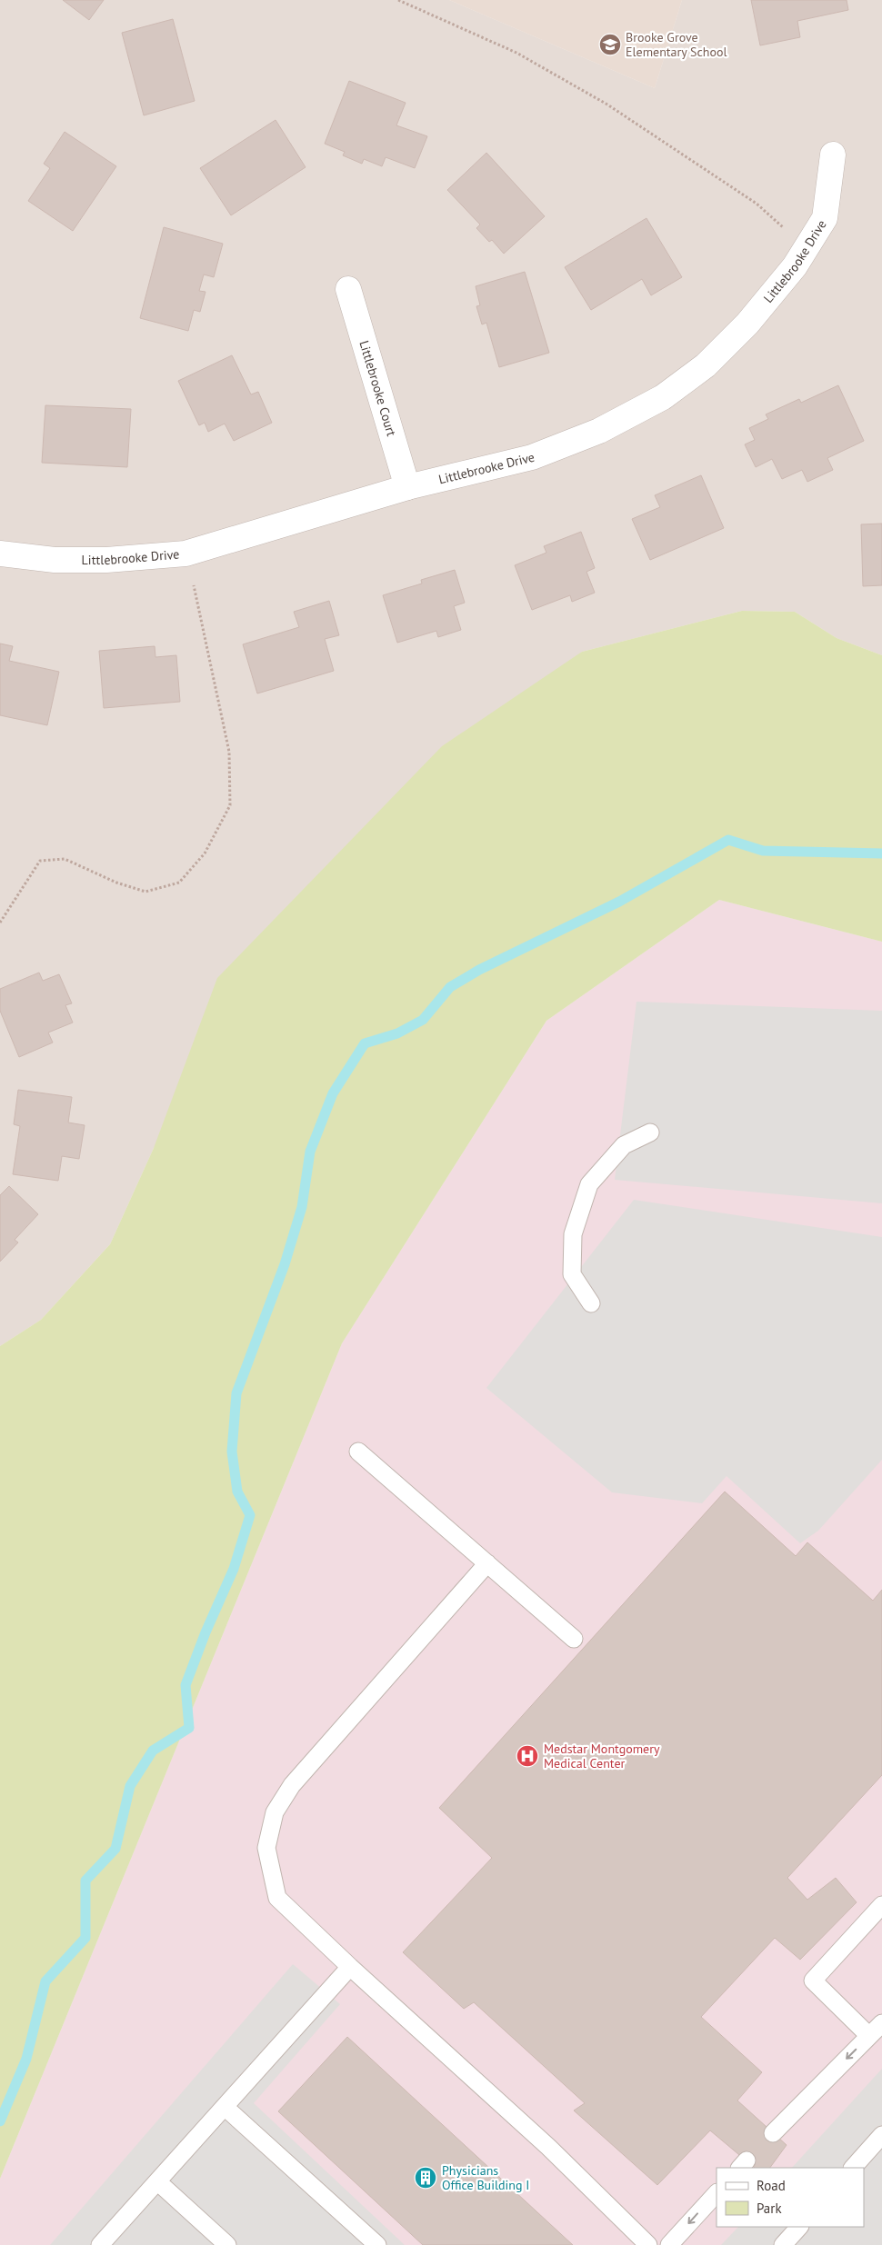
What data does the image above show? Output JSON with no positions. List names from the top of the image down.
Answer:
{
  "streets": {
    "street": ["Littlebrooke Drive", "Littlebrooke Court"]
  },
  "crossings": [
    ["Littlebrooke Drive", "Littlebrooke Court"]
  ],
  "places": {
    "school or university": ["Brooke Grove Elementary School"],
    "hospital": ["Medstar Montgomery Medical Center"],
    "building": ["Physicians Office Building I"]
  },
  "legend": ["Road", "Park"]
}
